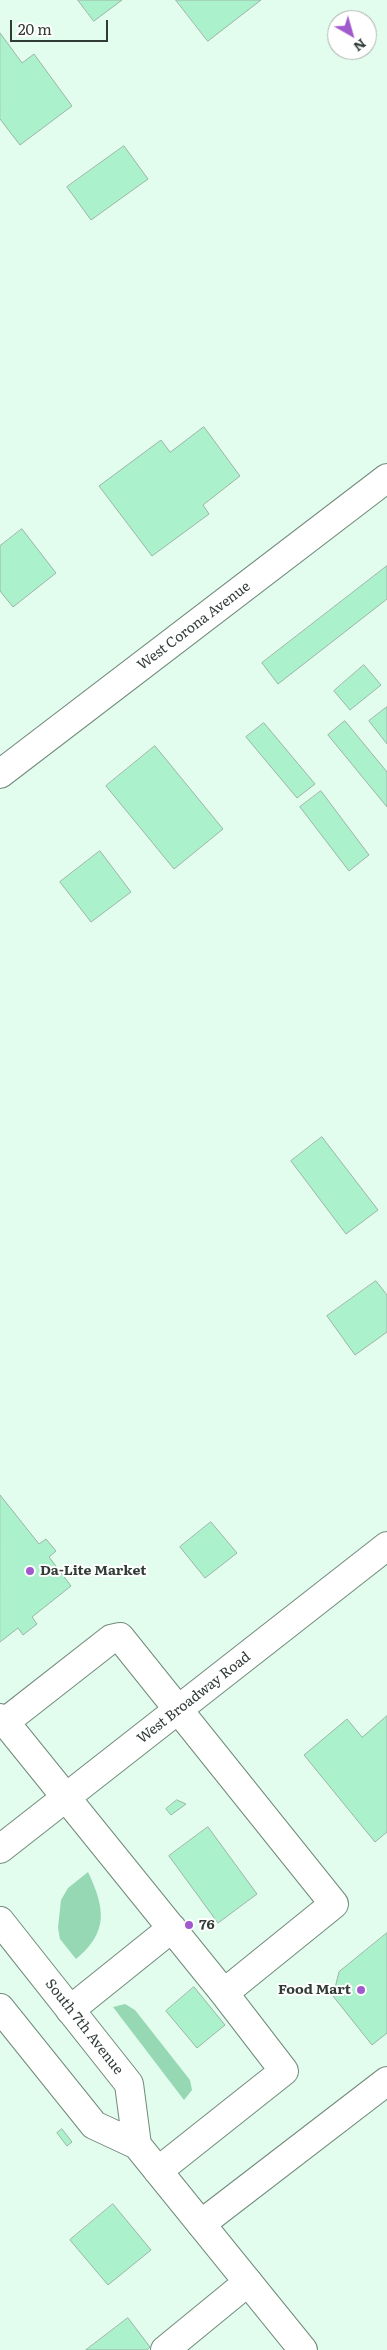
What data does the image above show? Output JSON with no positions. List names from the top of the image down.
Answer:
{
  "streets": {
    "main road": ["West Corona Avenue", "West Broadway Road", "South 7th Avenue"]
  },
  "places": ["Da-Lite Market", "76", "Food Mart"],
  "scale_bar": "20 m",
  "north": "bottom right"
}
